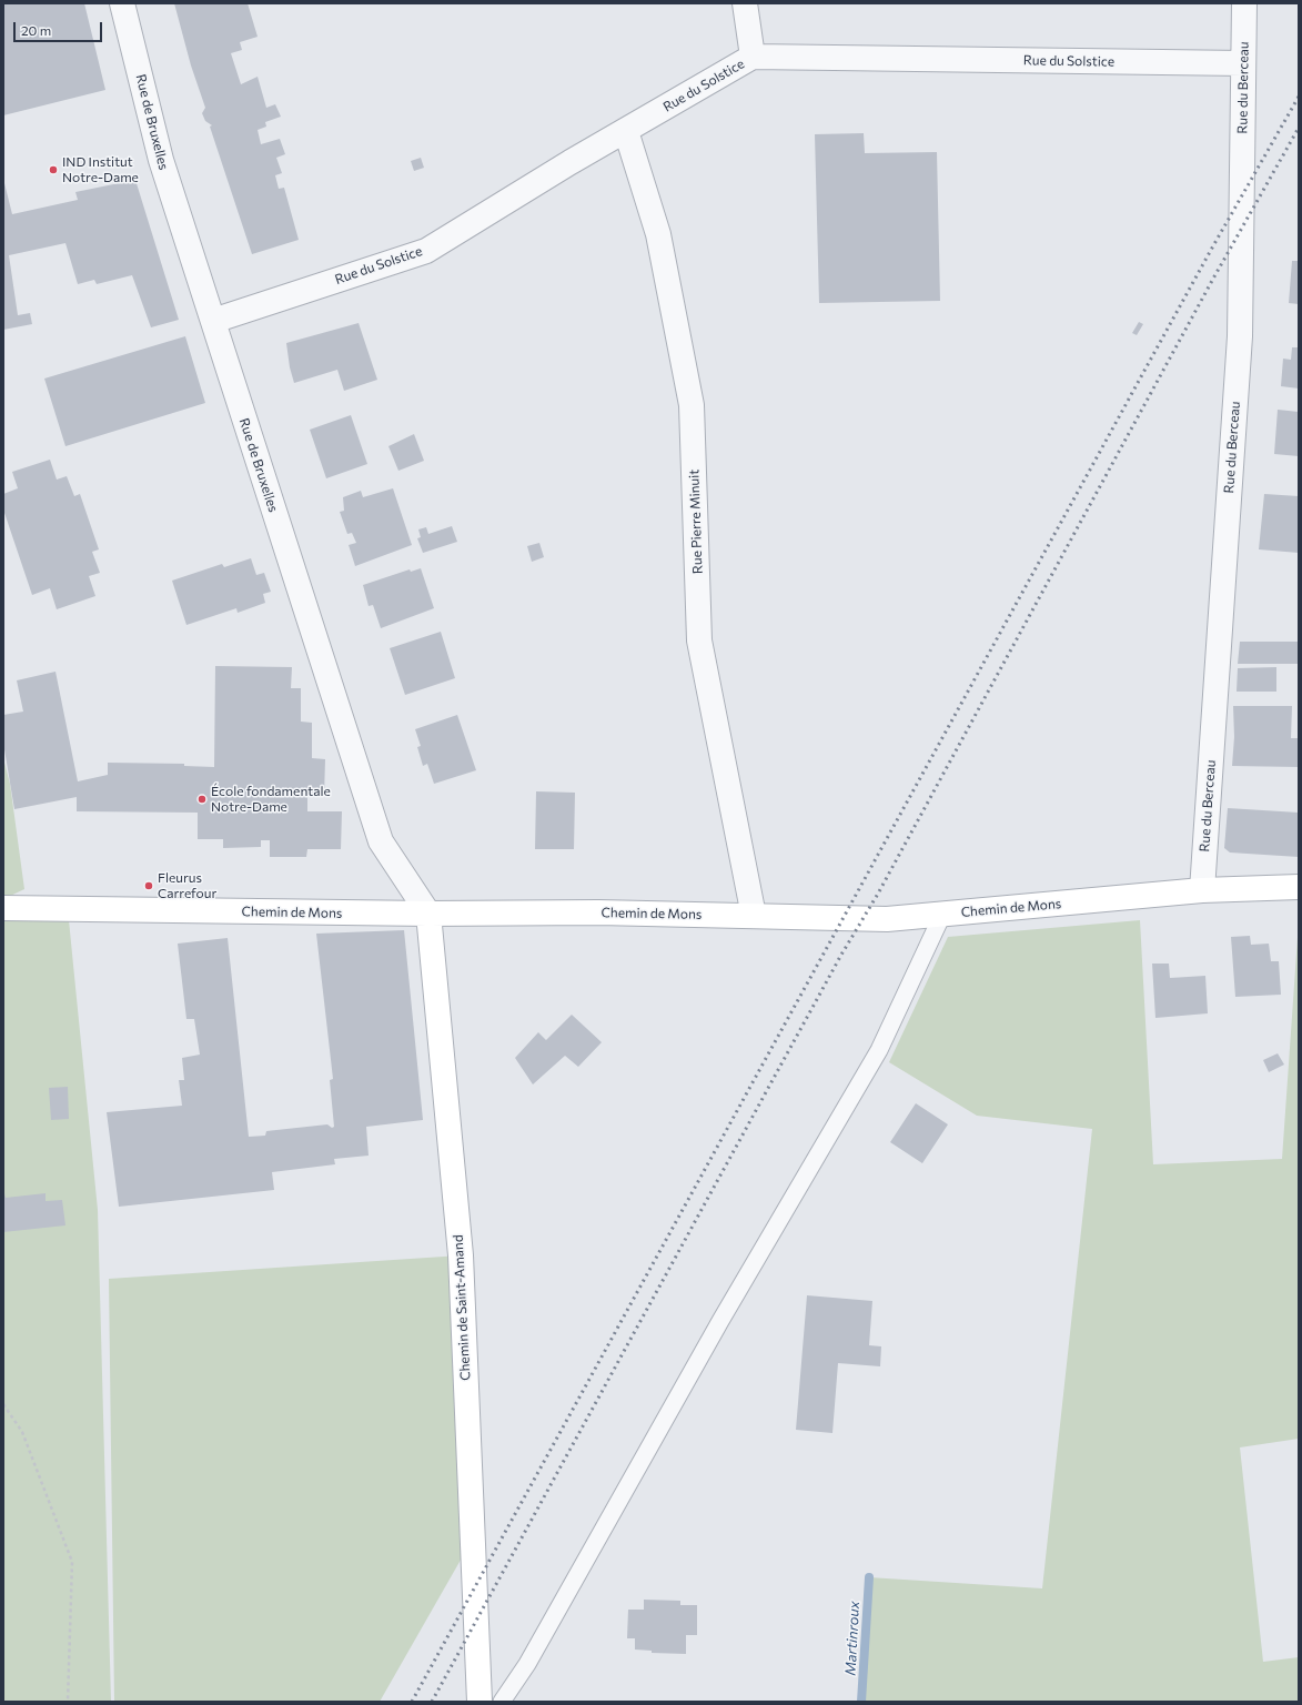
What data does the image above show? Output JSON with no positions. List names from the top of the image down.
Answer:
{
  "streets": {
    "street": [
      "Rue du Solstice",
      "Rue du Berceau",
      "Rue de Bruxelles",
      "Rue Pierre Minuit",
      "Chemin de Mons",
      "Chemin de Saint-Amand"
    ]
  },
  "crossings": [
    ["Rue du Solstice", "Rue du Berceau"],
    ["Rue du Solstice", "Rue de Bruxelles"],
    ["Rue du Solstice", "Rue Pierre Minuit"],
    ["Rue du Berceau", "Chemin de Mons"],
    ["Rue de Bruxelles", "Chemin de Mons"],
    ["Rue de Bruxelles", "Chemin de Saint-Amand"],
    ["Rue Pierre Minuit", "Chemin de Mons"],
    ["Chemin de Mons", "Chemin de Saint-Amand"]
  ],
  "water": ["Martinroux"],
  "places": ["IND Institut Notre-Dame", "École fondamentale Notre-Dame", "Fleurus Carrefour"],
  "scale_bar": "20 m"
}
